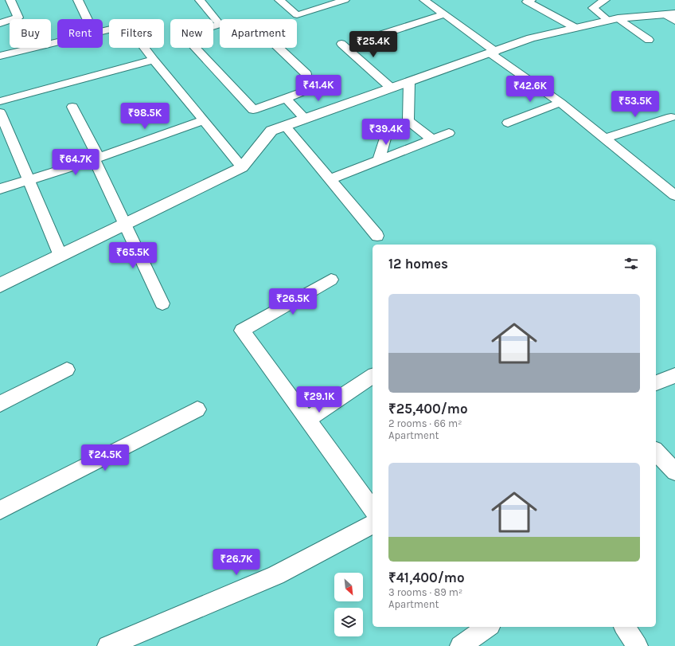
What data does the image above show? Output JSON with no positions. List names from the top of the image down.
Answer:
{
  "north": "bottom right",
  "page": {
    "chip": [
      "Buy",
      "Rent",
      "Filters",
      "New",
      "Apartment"
    ],
    "price": [
      "₹25.4K",
      "₹41.4K",
      "₹42.6K",
      "₹53.5K",
      "₹98.5K",
      "₹39.4K",
      "₹64.7K",
      "₹65.5K",
      "₹26.5K",
      "₹29.1K",
      "₹24.5K",
      "₹26.7K"
    ],
    "heading": "12 homes",
    "list": [
      {
        "name": "₹25,400/mo",
        "note": "2 rooms · 66 m² · Apartment"
      },
      {
        "name": "₹41,400/mo",
        "note": "3 rooms · 89 m² · Apartment"
      }
    ]
  }
}
